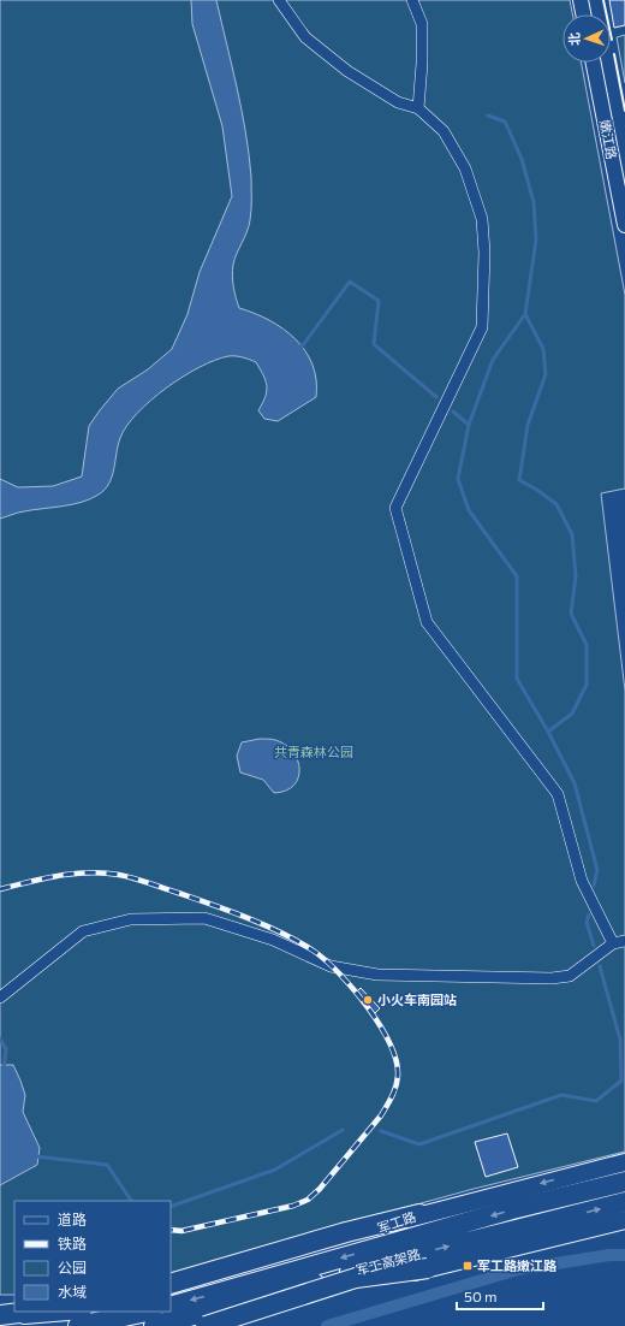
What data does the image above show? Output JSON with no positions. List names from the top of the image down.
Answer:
{
  "streets": {
    "highway": ["军工高架路"],
    "main road": ["军工路"],
    "street": ["嫩江路"]
  },
  "parks": ["共青森林公园"],
  "places": {
    "other": ["小火车南园站"],
    "transit": ["军工路嫩江路"]
  },
  "legend": [
    "道路",
    "铁路",
    "公园",
    "水域"
  ],
  "scale_bar": "50 m",
  "north": "left"
}
